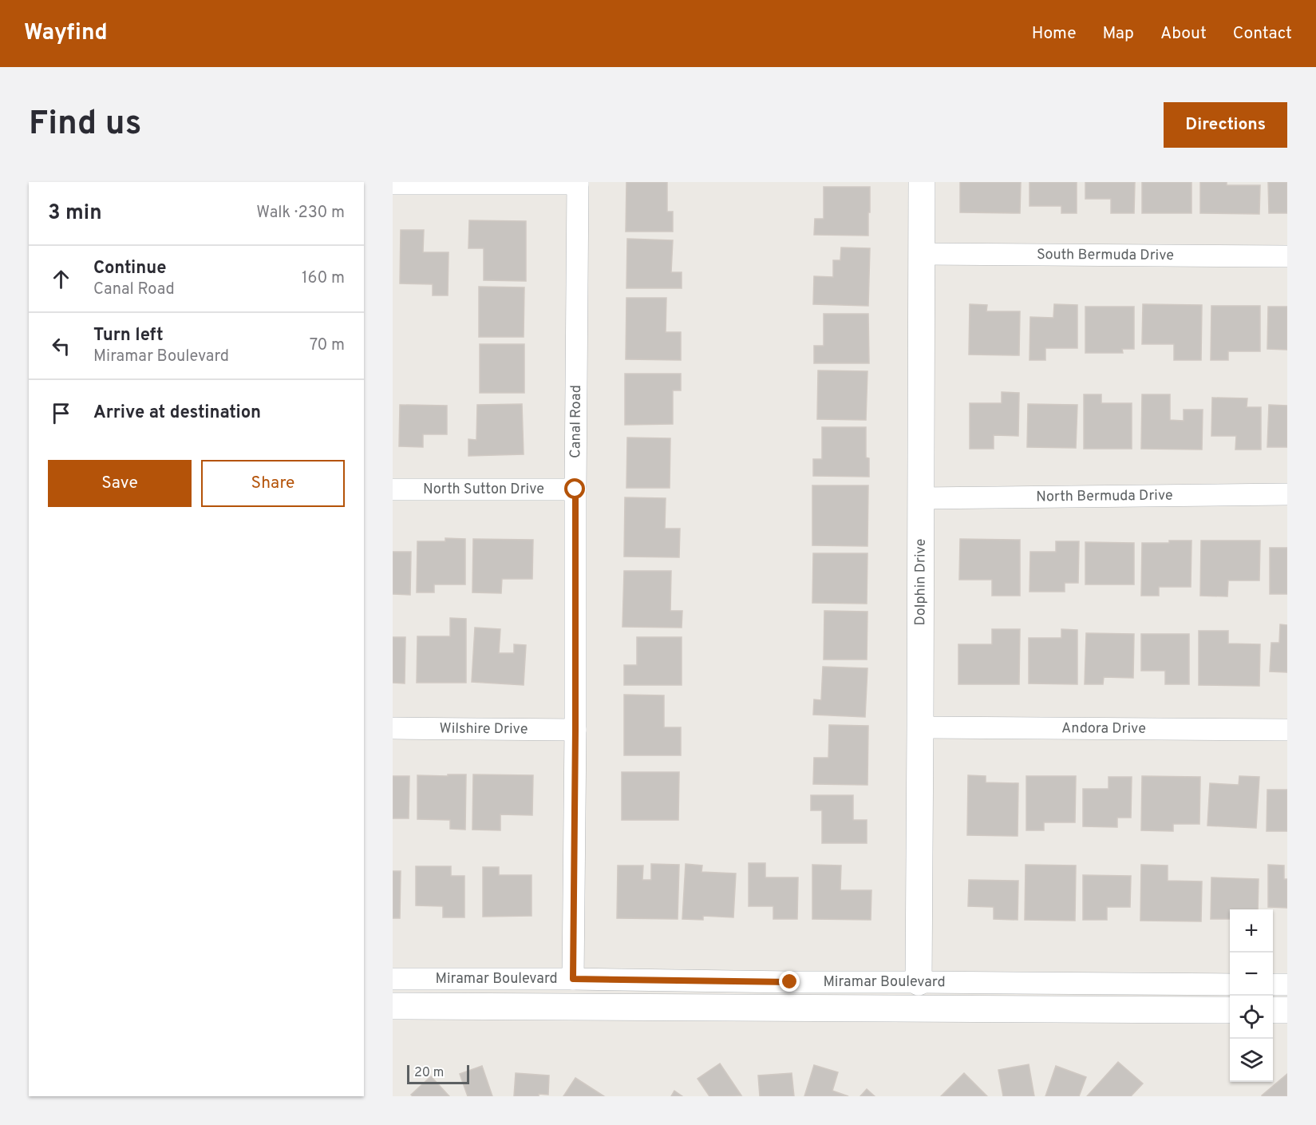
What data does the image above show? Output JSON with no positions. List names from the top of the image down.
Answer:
{
  "streets": {
    "street": [
      "South Bermuda Drive",
      "Canal Road",
      "North Sutton Drive",
      "North Bermuda Drive",
      "Dolphin Drive",
      "Andora Drive",
      "Wilshire Drive",
      "Miramar Boulevard"
    ]
  },
  "crossings": [
    ["South Bermuda Drive", "Dolphin Drive"],
    ["Canal Road", "North Sutton Drive"],
    ["Canal Road", "Wilshire Drive"],
    ["Canal Road", "Miramar Boulevard"],
    ["North Bermuda Drive", "Dolphin Drive"],
    ["Dolphin Drive", "Andora Drive"],
    ["Dolphin Drive", "Miramar Boulevard"]
  ],
  "scale_bar": "20 m",
  "page": {
    "header": "Wayfind",
    "nav": [
      "Home",
      "Map",
      "About",
      "Contact"
    ],
    "buttons": [
      "Directions",
      ["Save", "Share"]
    ],
    "title": "Find us",
    "heading": ["3 min", "Walk · 230 m"],
    "list": [
      ["Continue", "Canal Road", "160 m"],
      ["Turn left", "Miramar Boulevard", "70 m"],
      "Arrive at destination"
    ],
    "map_buttons": ["+", "−"],
    "scale": "20 m"
  }
}
